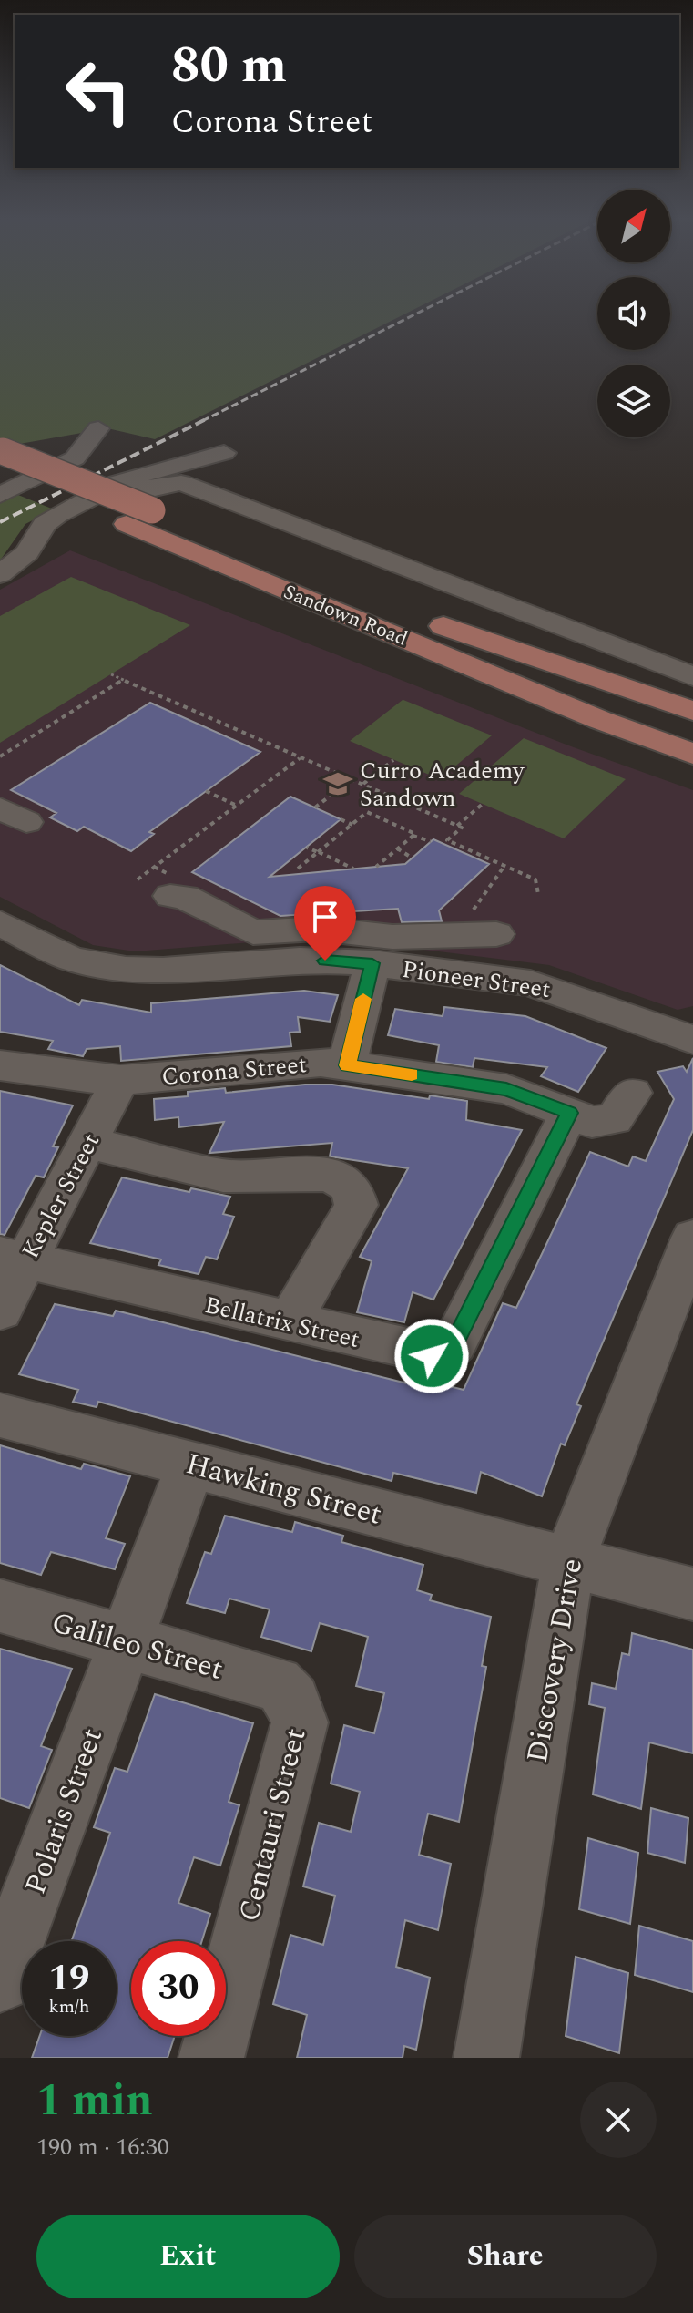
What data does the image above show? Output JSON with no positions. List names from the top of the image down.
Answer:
{
  "streets": {
    "main road": ["Sandown Road"],
    "street": [
      "Pioneer Street",
      "Corona Street",
      "Kepler Street",
      "Bellatrix Street",
      "Hawking Street",
      "Galileo Street",
      "Discovery Drive",
      "Polaris Street",
      "Centauri Street"
    ]
  },
  "crossings": [
    ["Corona Street", "Kepler Street"],
    ["Corona Street", "Bellatrix Street"],
    ["Kepler Street", "Bellatrix Street"],
    ["Hawking Street", "Discovery Drive"],
    ["Hawking Street", "Polaris Street"],
    ["Galileo Street", "Polaris Street"],
    ["Galileo Street", "Centauri Street"]
  ],
  "places": {
    "school or university": ["Curro Academy Sandown"]
  },
  "north": "top right",
  "page": {
    "turn": ["80 m", "Corona Street"],
    "speed": "19 km/h",
    "limit": "30",
    "heading": ["1 min", "190 m · 16:30"],
    "buttons": ["Exit", "Share"]
  }
}
